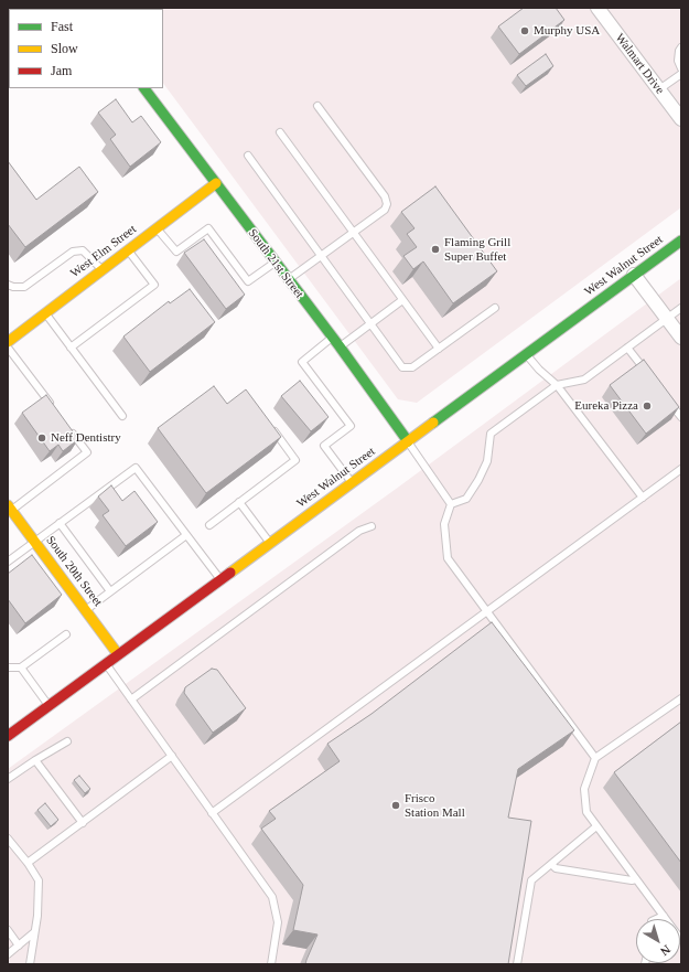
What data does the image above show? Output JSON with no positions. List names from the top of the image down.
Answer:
{
  "streets": {
    "street": [
      "Walmart Drive",
      "West Elm Street",
      "South 21st Street",
      "West Walnut Street",
      "South 20th Street"
    ]
  },
  "crossings": [
    ["West Elm Street", "South 21st Street"],
    ["South 21st Street", "West Walnut Street"],
    ["West Walnut Street", "South 20th Street"]
  ],
  "places": [
    "Murphy USA",
    "Flaming Grill Super Buffet",
    "Eureka Pizza",
    "Neff Dentistry",
    "Frisco Station Mall"
  ],
  "legend": ["Fast", "Slow", "Jam"],
  "north": "bottom right"
}
